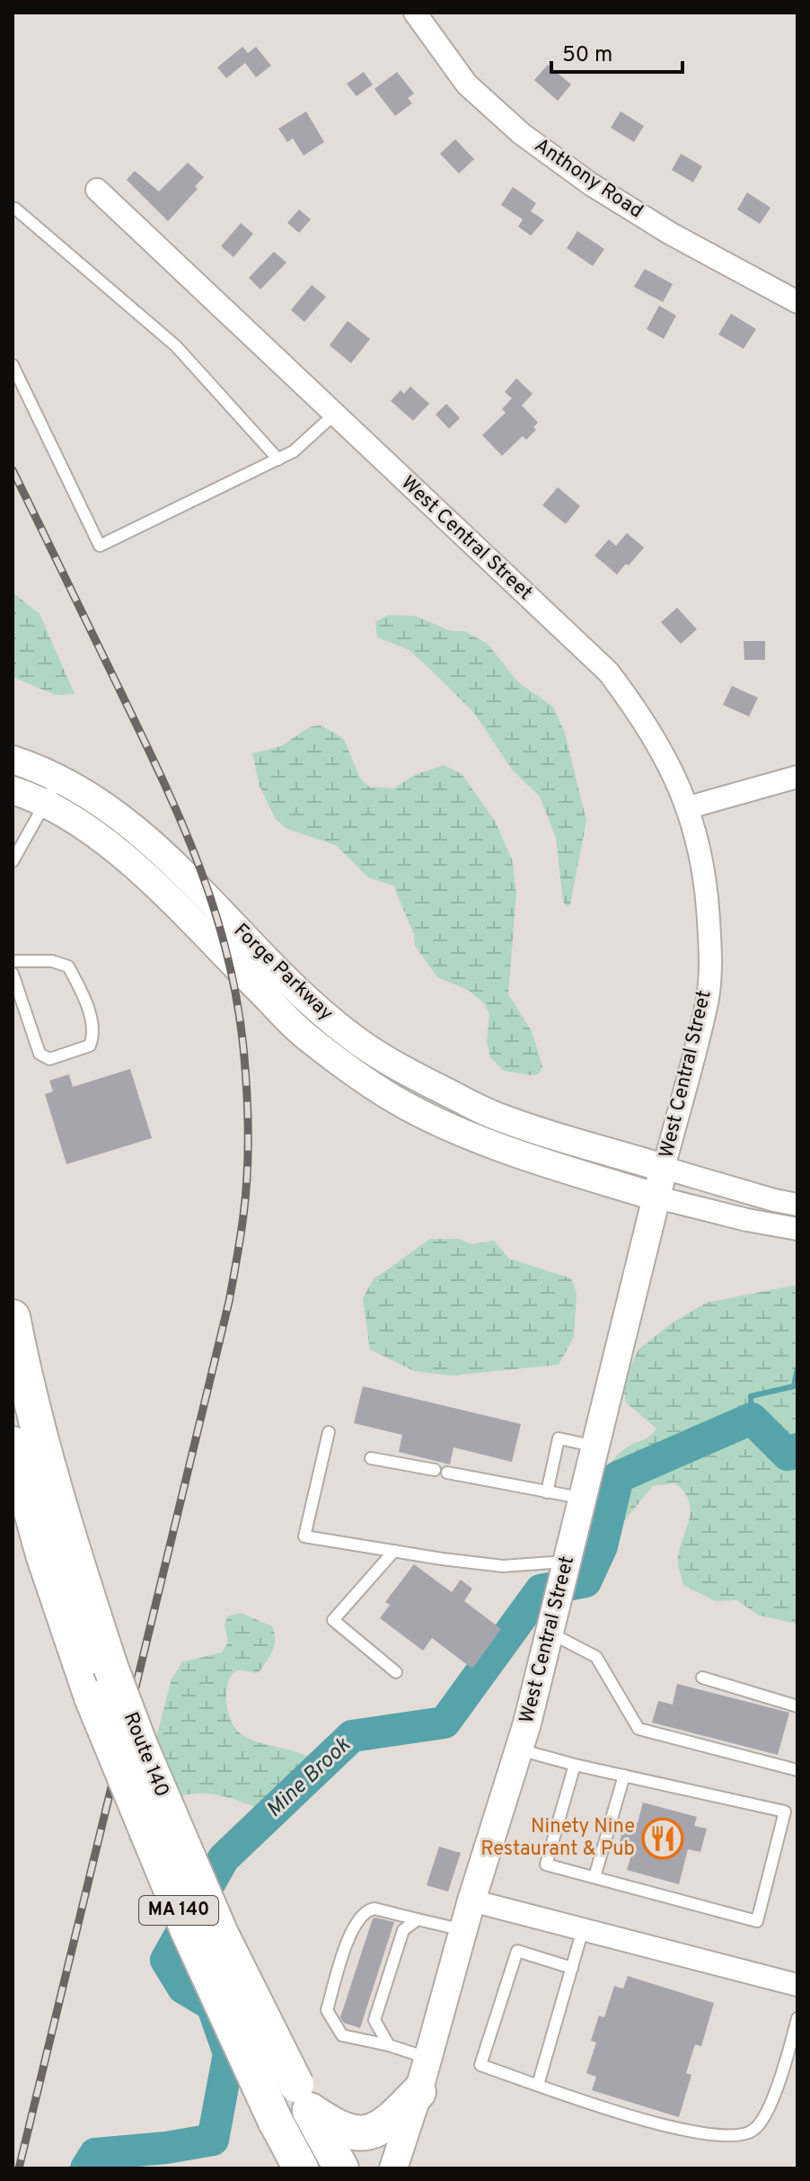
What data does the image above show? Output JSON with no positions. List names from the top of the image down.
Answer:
{
  "streets": {
    "main road": ["Route 140", "MA 140"],
    "street": ["Anthony Road", "West Central Street", "Forge Parkway"]
  },
  "crossings": [
    ["West Central Street", "Forge Parkway"]
  ],
  "water": ["Mine Brook"],
  "places": {
    "restaurant": ["Ninety Nine Restaurant & Pub"]
  },
  "scale_bar": "50 m"
}
